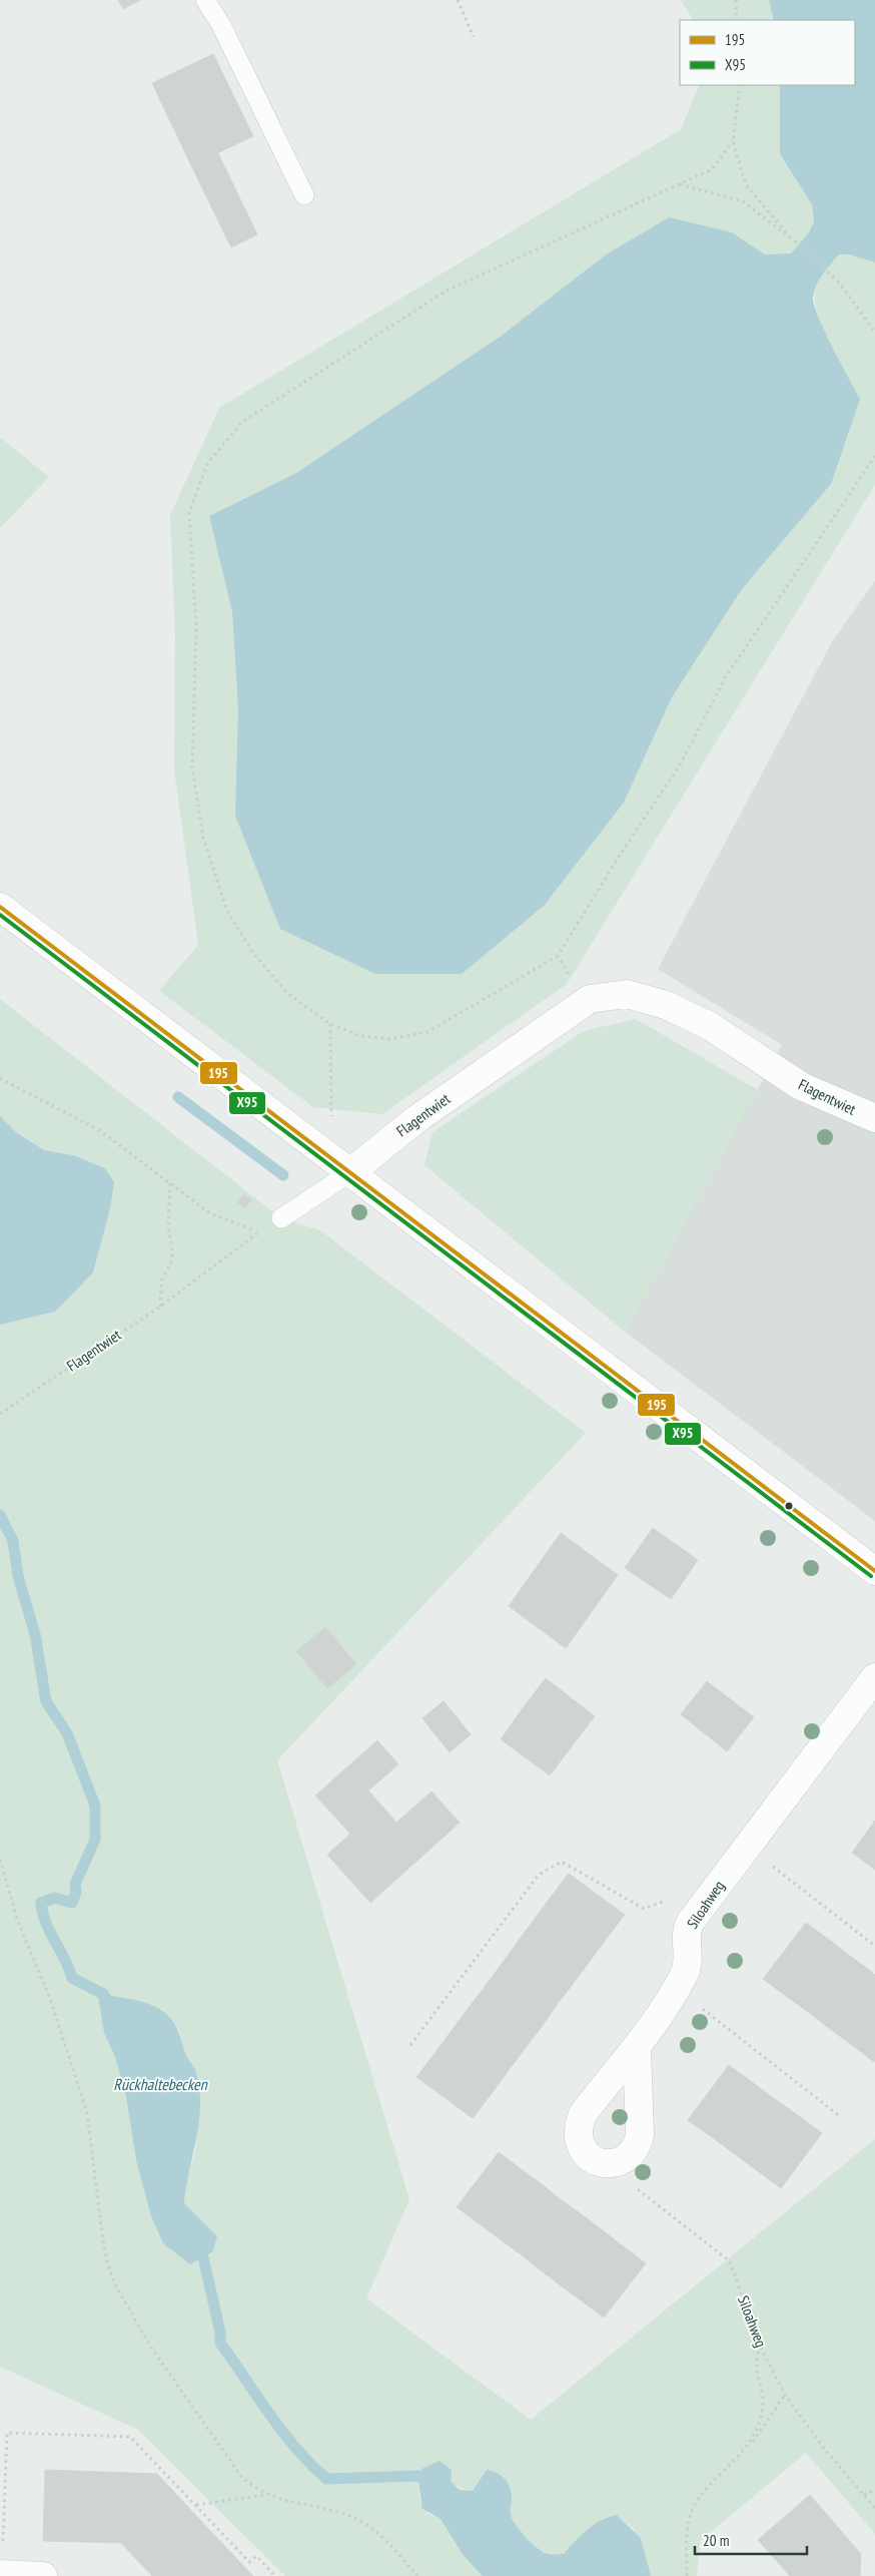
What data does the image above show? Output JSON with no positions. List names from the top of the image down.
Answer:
{
  "streets": {
    "street": ["Flagentwiet", "Siloahweg"]
  },
  "water": ["Rückhaltebecken"],
  "lines": ["transit line 195", "transit line X95"],
  "legend": ["195", "X95"],
  "scale_bar": "20 m"
}
